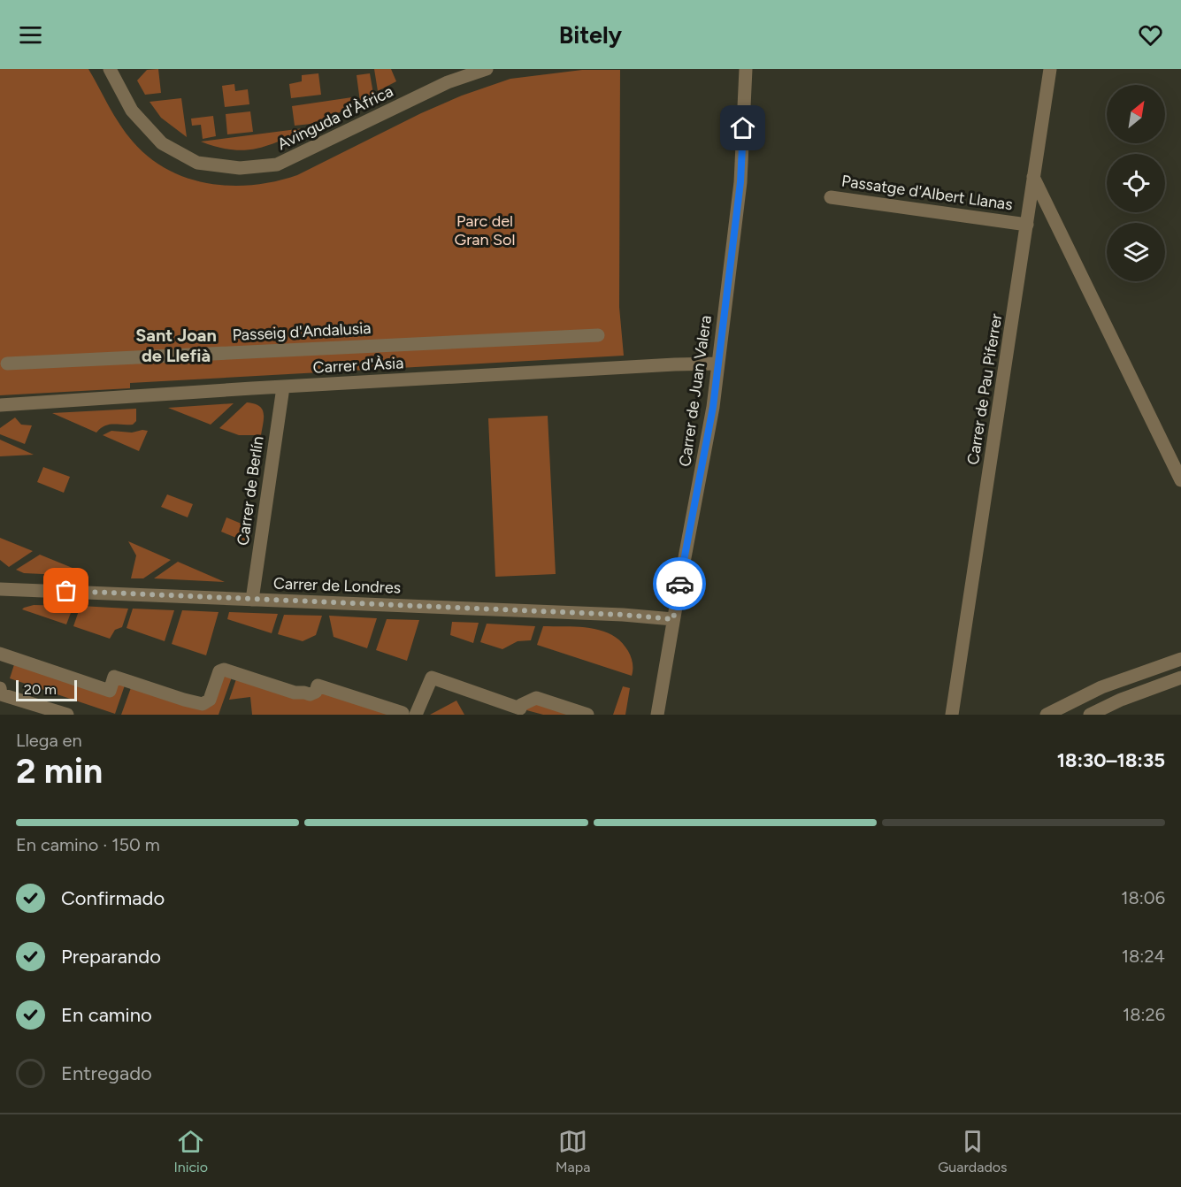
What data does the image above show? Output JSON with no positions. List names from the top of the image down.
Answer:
{
  "streets": {
    "street": [
      "Avinguda d'Àfrica",
      "Passatge d'Albert Llanas",
      "Passeig d'Andalusia",
      "Carrer d'Àsia",
      "Carrer de Pau Piferrer",
      "Carrer de Juan Valera",
      "Carrer de Berlín",
      "Carrer de Londres"
    ]
  },
  "crossings": [
    ["Passatge d'Albert Llanas", "Carrer de Pau Piferrer"],
    ["Carrer d'Àsia", "Carrer de Juan Valera"],
    ["Carrer d'Àsia", "Carrer de Berlín"],
    ["Carrer de Juan Valera", "Carrer de Londres"],
    ["Carrer de Berlín", "Carrer de Londres"]
  ],
  "districts": ["Sant Joan de Llefià"],
  "parks": ["Parc del Gran Sol"],
  "scale_bar": "20 m",
  "north": "top right",
  "page": {
    "header": "Bitely",
    "scale": "20 m",
    "heading": ["2 min", "Llega en", "18:30–18:35"],
    "bar": "En camino · 150 m",
    "list": [
      ["Confirmado", "18:06"],
      ["Preparando", "18:24"],
      ["En camino", "18:26"],
      "Entregado"
    ],
    "tabs": ["Inicio", "Mapa", "Guardados"]
  }
}
